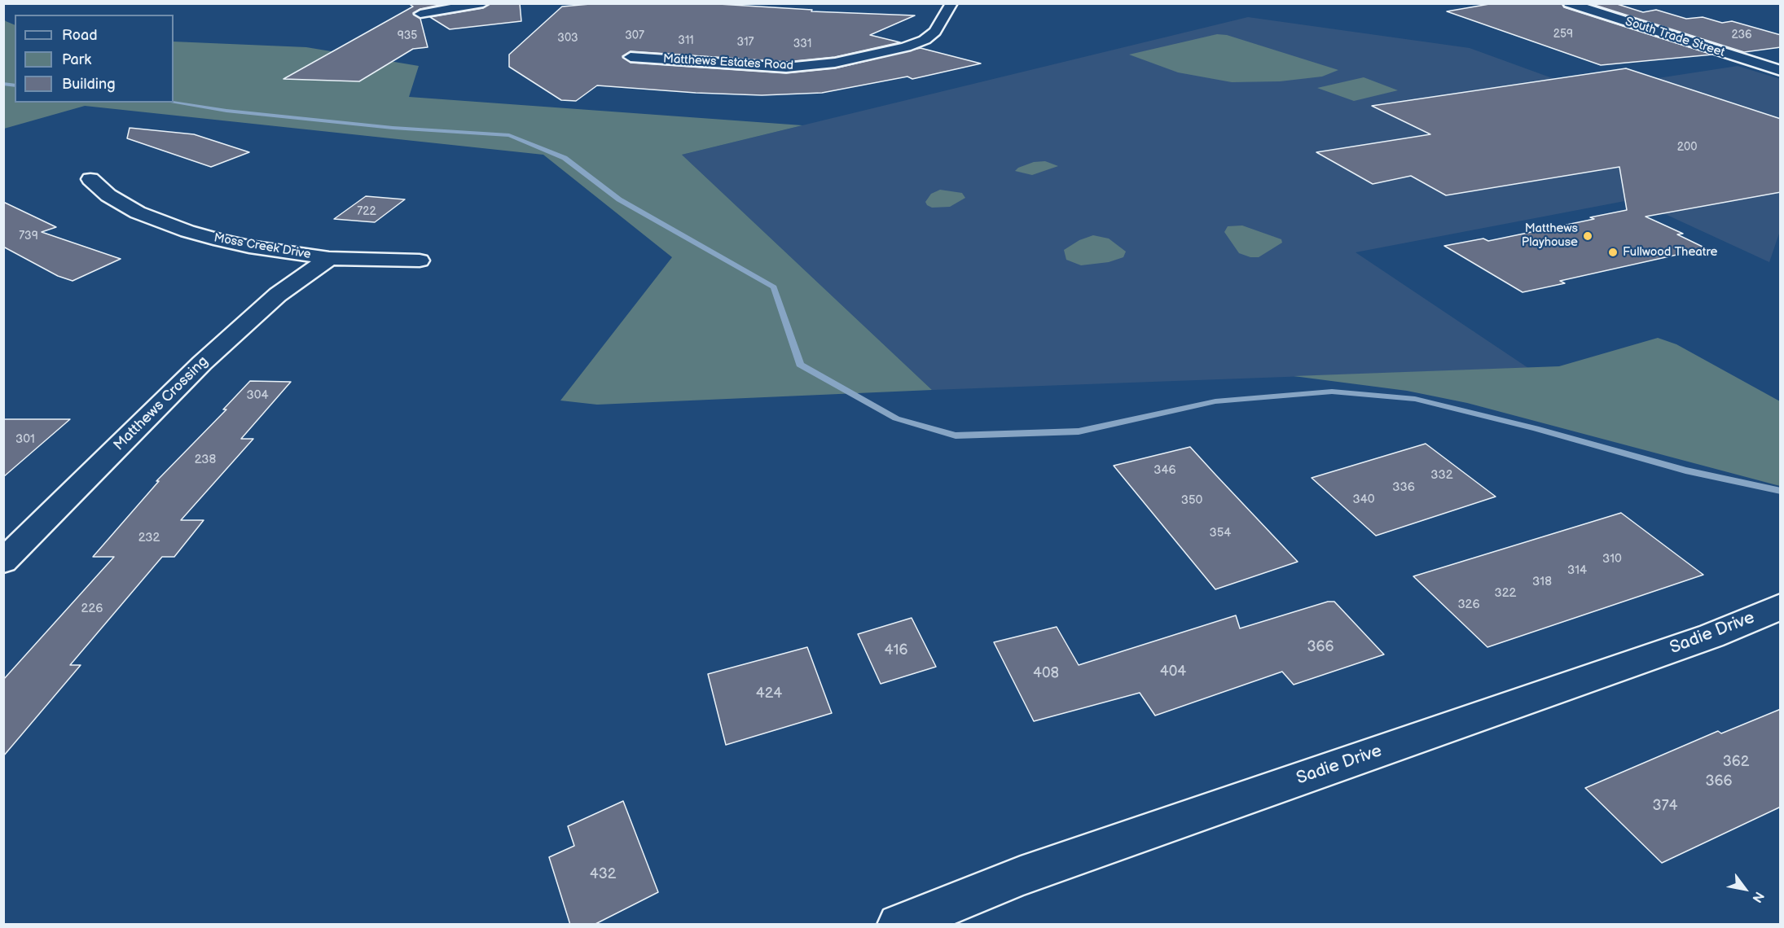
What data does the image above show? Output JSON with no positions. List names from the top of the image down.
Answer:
{
  "streets": {
    "street": [
      "South Trade Street",
      "Matthews Estates Road",
      "Moss Creek Drive",
      "Matthews Crossing",
      "Sadie Drive"
    ]
  },
  "crossings": [
    ["Moss Creek Drive", "Matthews Crossing"]
  ],
  "places": ["Matthews Playhouse", "Fullwood Theatre"],
  "house_numbers": [
    "259",
    "236",
    "935",
    "307",
    "303",
    "311",
    "317",
    "331",
    "200",
    "722",
    "739",
    "304",
    "301",
    "238",
    "346",
    "332",
    "336",
    "340",
    "350",
    "354",
    "232",
    "310",
    "314",
    "318",
    "322",
    "326",
    "226",
    "366",
    "416",
    "404",
    "408",
    "424",
    "362",
    "366",
    "374",
    "432"
  ],
  "legend": ["Road", "Park", "Building"],
  "north": "bottom right"
}
